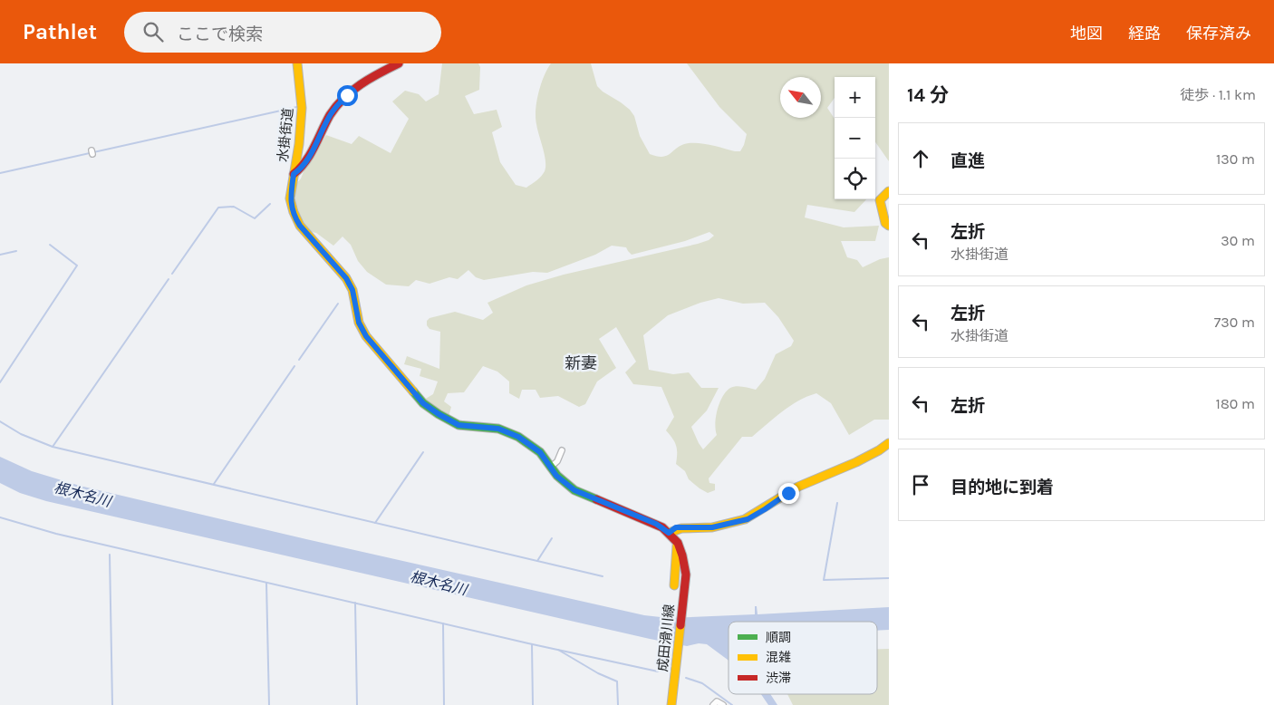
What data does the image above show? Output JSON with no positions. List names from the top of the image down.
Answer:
{
  "streets": {
    "main road": ["水掛街道", "成田滑川線"]
  },
  "crossings": [
    ["水掛街道", "成田滑川線"]
  ],
  "districts": ["新妻"],
  "water": ["根木名川"],
  "legend": ["順調", "混雑", "渋滞"],
  "north": "top left",
  "page": {
    "header": "Pathlet",
    "search": "ここで検索",
    "nav": ["地図", "経路", "保存済み"],
    "heading": ["14 分", "徒歩 · 1.1 km"],
    "map_buttons": ["+", "−"],
    "list": [
      ["直進", "130 m"],
      ["左折", "水掛街道", "30 m"],
      ["左折", "水掛街道", "730 m"],
      ["左折", "180 m"],
      "目的地に到着"
    ]
  }
}
